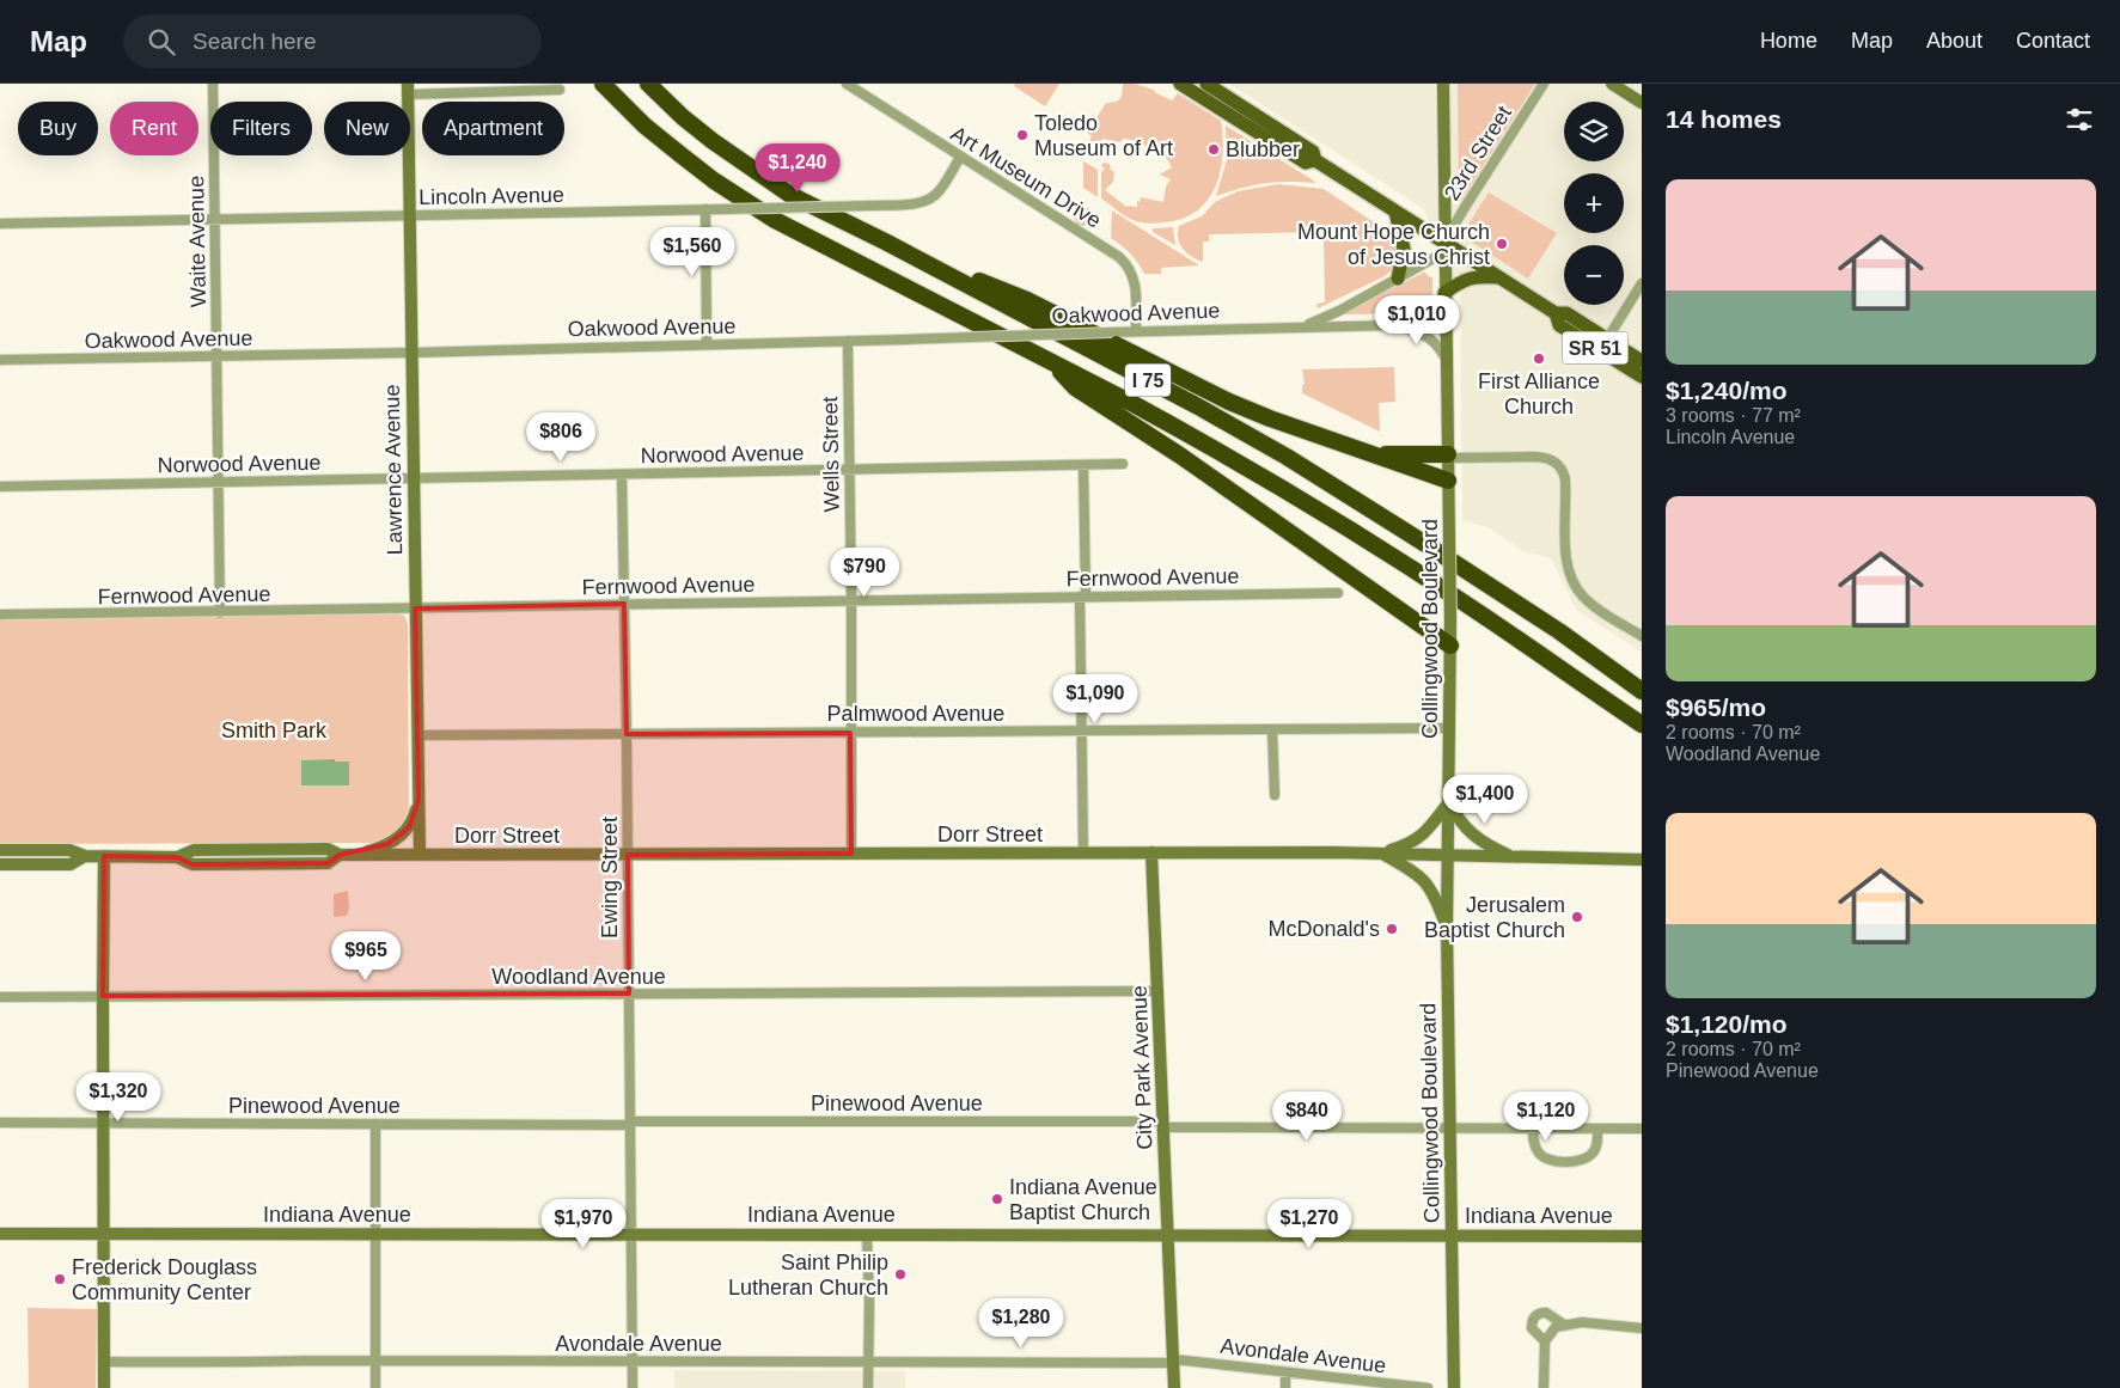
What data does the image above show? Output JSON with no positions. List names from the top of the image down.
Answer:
{
  "streets": {
    "highway": ["I 75"],
    "main road": ["SR 51"],
    "street": [
      "23rd Street",
      "Art Museum Drive",
      "Lincoln Avenue",
      "Waite Avenue",
      "Oakwood Avenue",
      "Norwood Avenue",
      "Wells Street",
      "Lawrence Avenue",
      "Fernwood Avenue",
      "Collingwood Boulevard",
      "Palmwood Avenue",
      "Dorr Street",
      "Ewing Street",
      "Woodland Avenue",
      "City Park Avenue",
      "Pinewood Avenue",
      "Indiana Avenue",
      "Avondale Avenue"
    ]
  },
  "crossings": [
    ["23rd Street", "Oakwood Avenue"],
    ["23rd Street", "SR 51"],
    ["23rd Street", "Collingwood Boulevard"],
    ["Art Museum Drive", "Lincoln Avenue"],
    ["Art Museum Drive", "Oakwood Avenue"],
    ["Lincoln Avenue", "Waite Avenue"],
    ["Lincoln Avenue", "Lawrence Avenue"],
    ["Waite Avenue", "Oakwood Avenue"],
    ["Waite Avenue", "Norwood Avenue"],
    ["Waite Avenue", "Fernwood Avenue"],
    ["Oakwood Avenue", "SR 51"],
    ["Oakwood Avenue", "Wells Street"],
    ["Oakwood Avenue", "Lawrence Avenue"],
    ["Oakwood Avenue", "Collingwood Boulevard"],
    ["SR 51", "Collingwood Boulevard"],
    ["Norwood Avenue", "Wells Street"],
    ["Norwood Avenue", "Lawrence Avenue"],
    ["Norwood Avenue", "Ewing Street"],
    ["Wells Street", "Fernwood Avenue"],
    ["Wells Street", "Palmwood Avenue"],
    ["Wells Street", "Dorr Street"],
    ["Lawrence Avenue", "Fernwood Avenue"],
    ["Lawrence Avenue", "Palmwood Avenue"],
    ["Lawrence Avenue", "Dorr Street"],
    ["Fernwood Avenue", "Ewing Street"],
    ["Collingwood Boulevard", "Palmwood Avenue"],
    ["Collingwood Boulevard", "Dorr Street"],
    ["Collingwood Boulevard", "Pinewood Avenue"],
    ["Collingwood Boulevard", "Indiana Avenue"],
    ["Palmwood Avenue", "Ewing Street"],
    ["Dorr Street", "Ewing Street"],
    ["Dorr Street", "City Park Avenue"],
    ["Ewing Street", "Woodland Avenue"],
    ["Ewing Street", "Pinewood Avenue"],
    ["Ewing Street", "Indiana Avenue"],
    ["Ewing Street", "Avondale Avenue"],
    ["Woodland Avenue", "City Park Avenue"],
    ["City Park Avenue", "Pinewood Avenue"],
    ["City Park Avenue", "Indiana Avenue"],
    ["City Park Avenue", "Avondale Avenue"]
  ],
  "parks": ["Smith Park"],
  "places": [
    "Toledo Museum of Art",
    "Blubber",
    "Mount Hope Church of Jesus Christ",
    "First Alliance Church",
    "Jerusalem Baptist Church",
    "McDonald's",
    "Indiana Avenue Baptist Church",
    "Saint Philip Lutheran Church",
    "Frederick Douglass Community Center"
  ],
  "page": {
    "header": "Map",
    "search": "Search here",
    "nav": [
      "Home",
      "Map",
      "About",
      "Contact"
    ],
    "heading": "14 homes",
    "map_buttons": ["+", "−"],
    "chip": [
      "Buy",
      "Rent",
      "Filters",
      "New",
      "Apartment"
    ],
    "price": [
      "$1,240",
      "$1,560",
      "$1,010",
      "$806",
      "$790",
      "$1,090",
      "$1,400",
      "$965",
      "$1,320",
      "$840",
      "$1,120",
      "$1,970",
      "$1,270",
      "$1,280"
    ],
    "list": [
      {
        "name": "$1,240/mo",
        "note": "3 rooms · 77 m² · Lincoln Avenue"
      },
      {
        "name": "$965/mo",
        "note": "2 rooms · 70 m² · Woodland Avenue"
      },
      {
        "name": "$1,120/mo",
        "note": "2 rooms · 70 m² · Pinewood Avenue"
      }
    ]
  }
}
